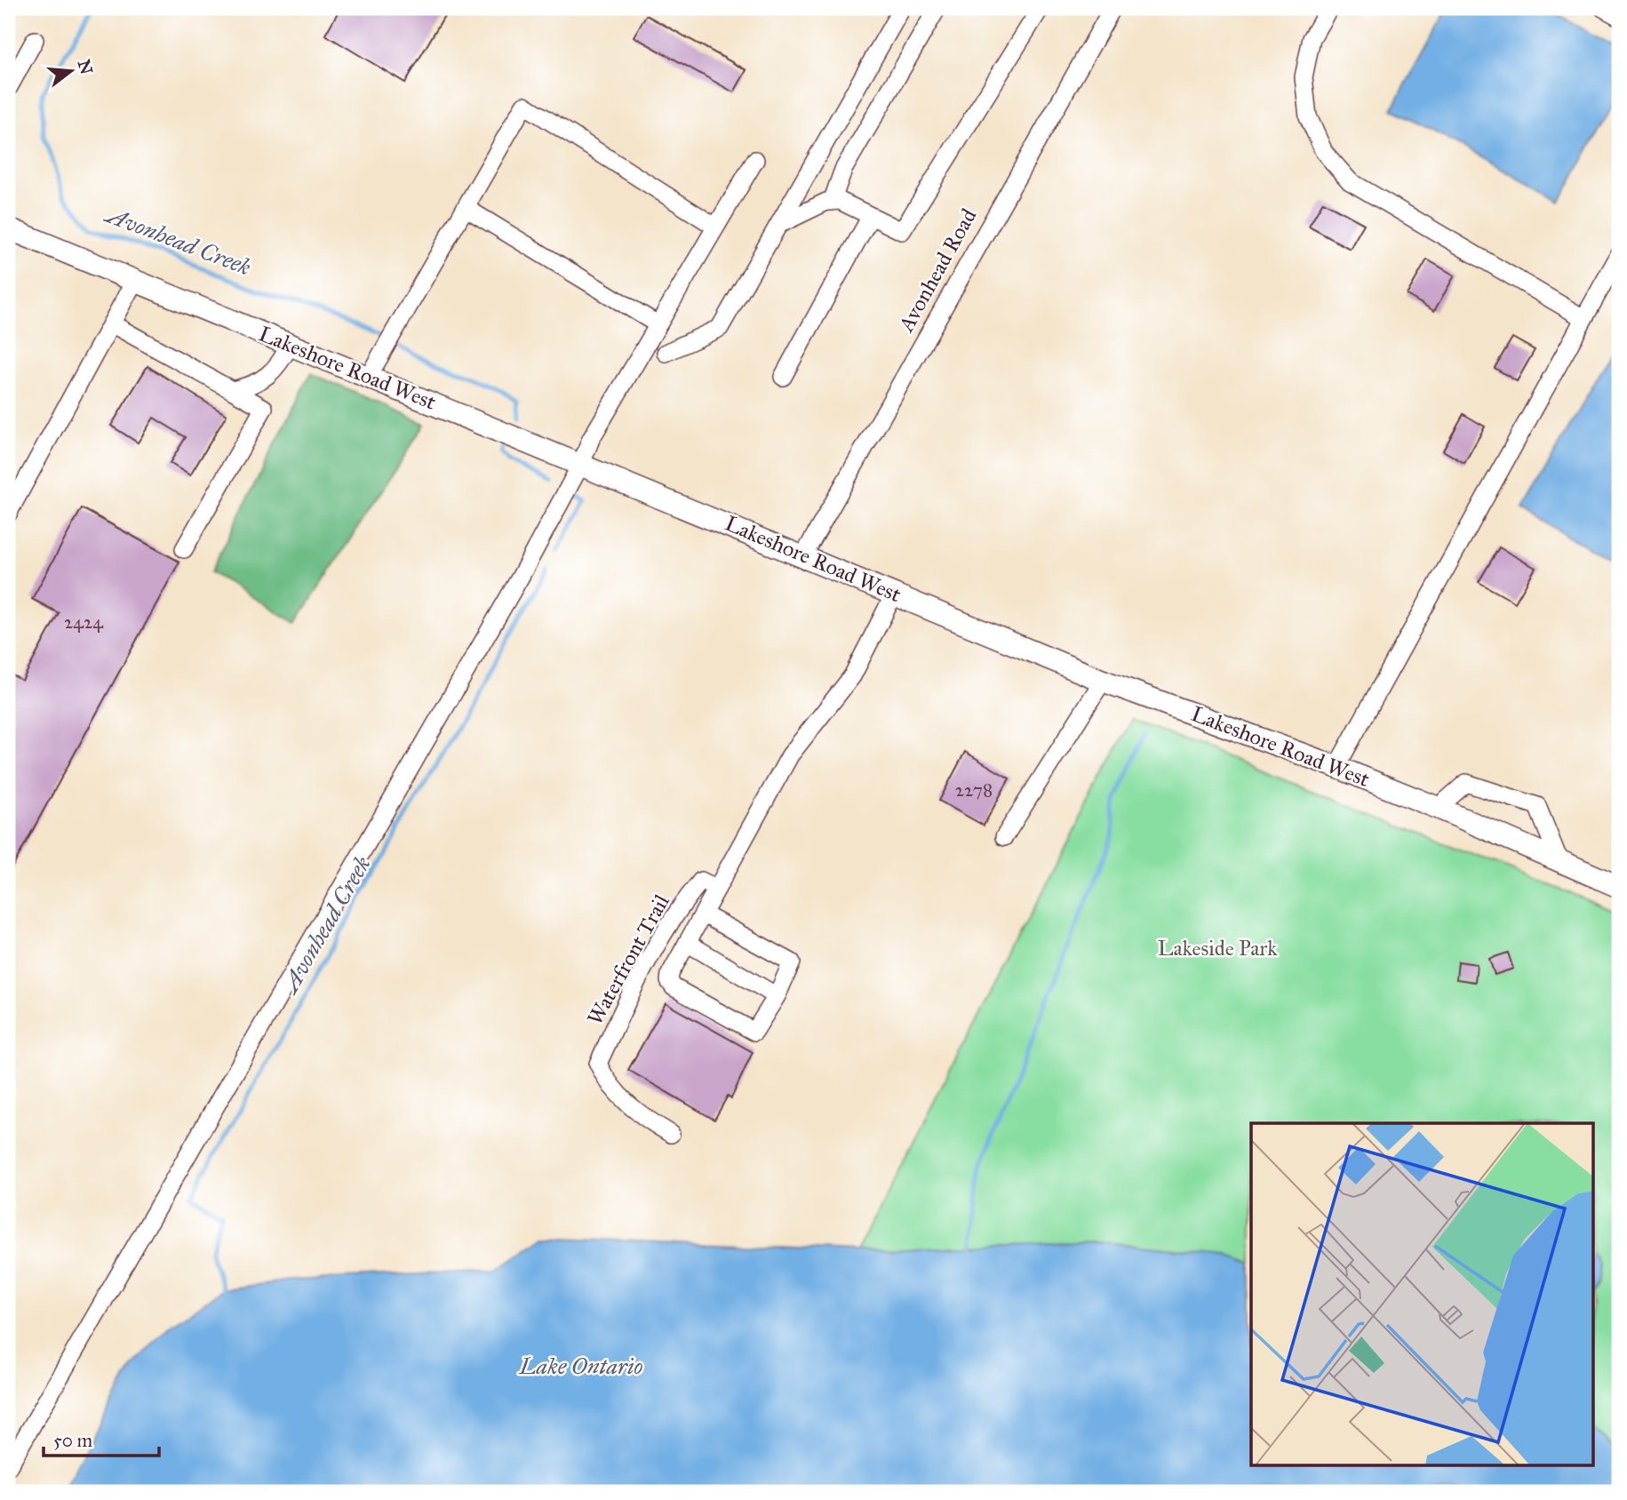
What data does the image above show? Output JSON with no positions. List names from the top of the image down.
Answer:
{
  "streets": {
    "main road": ["Lakeshore Road West"],
    "street": ["Avonhead Road", "Waterfront Trail"]
  },
  "crossings": [
    ["Avonhead Road", "Lakeshore Road West"]
  ],
  "water": ["Avonhead Creek", "Lake Ontario"],
  "parks": ["Lakeside Park"],
  "house_numbers": ["2424", "2278"],
  "scale_bar": "50 m",
  "north": "right"
}
